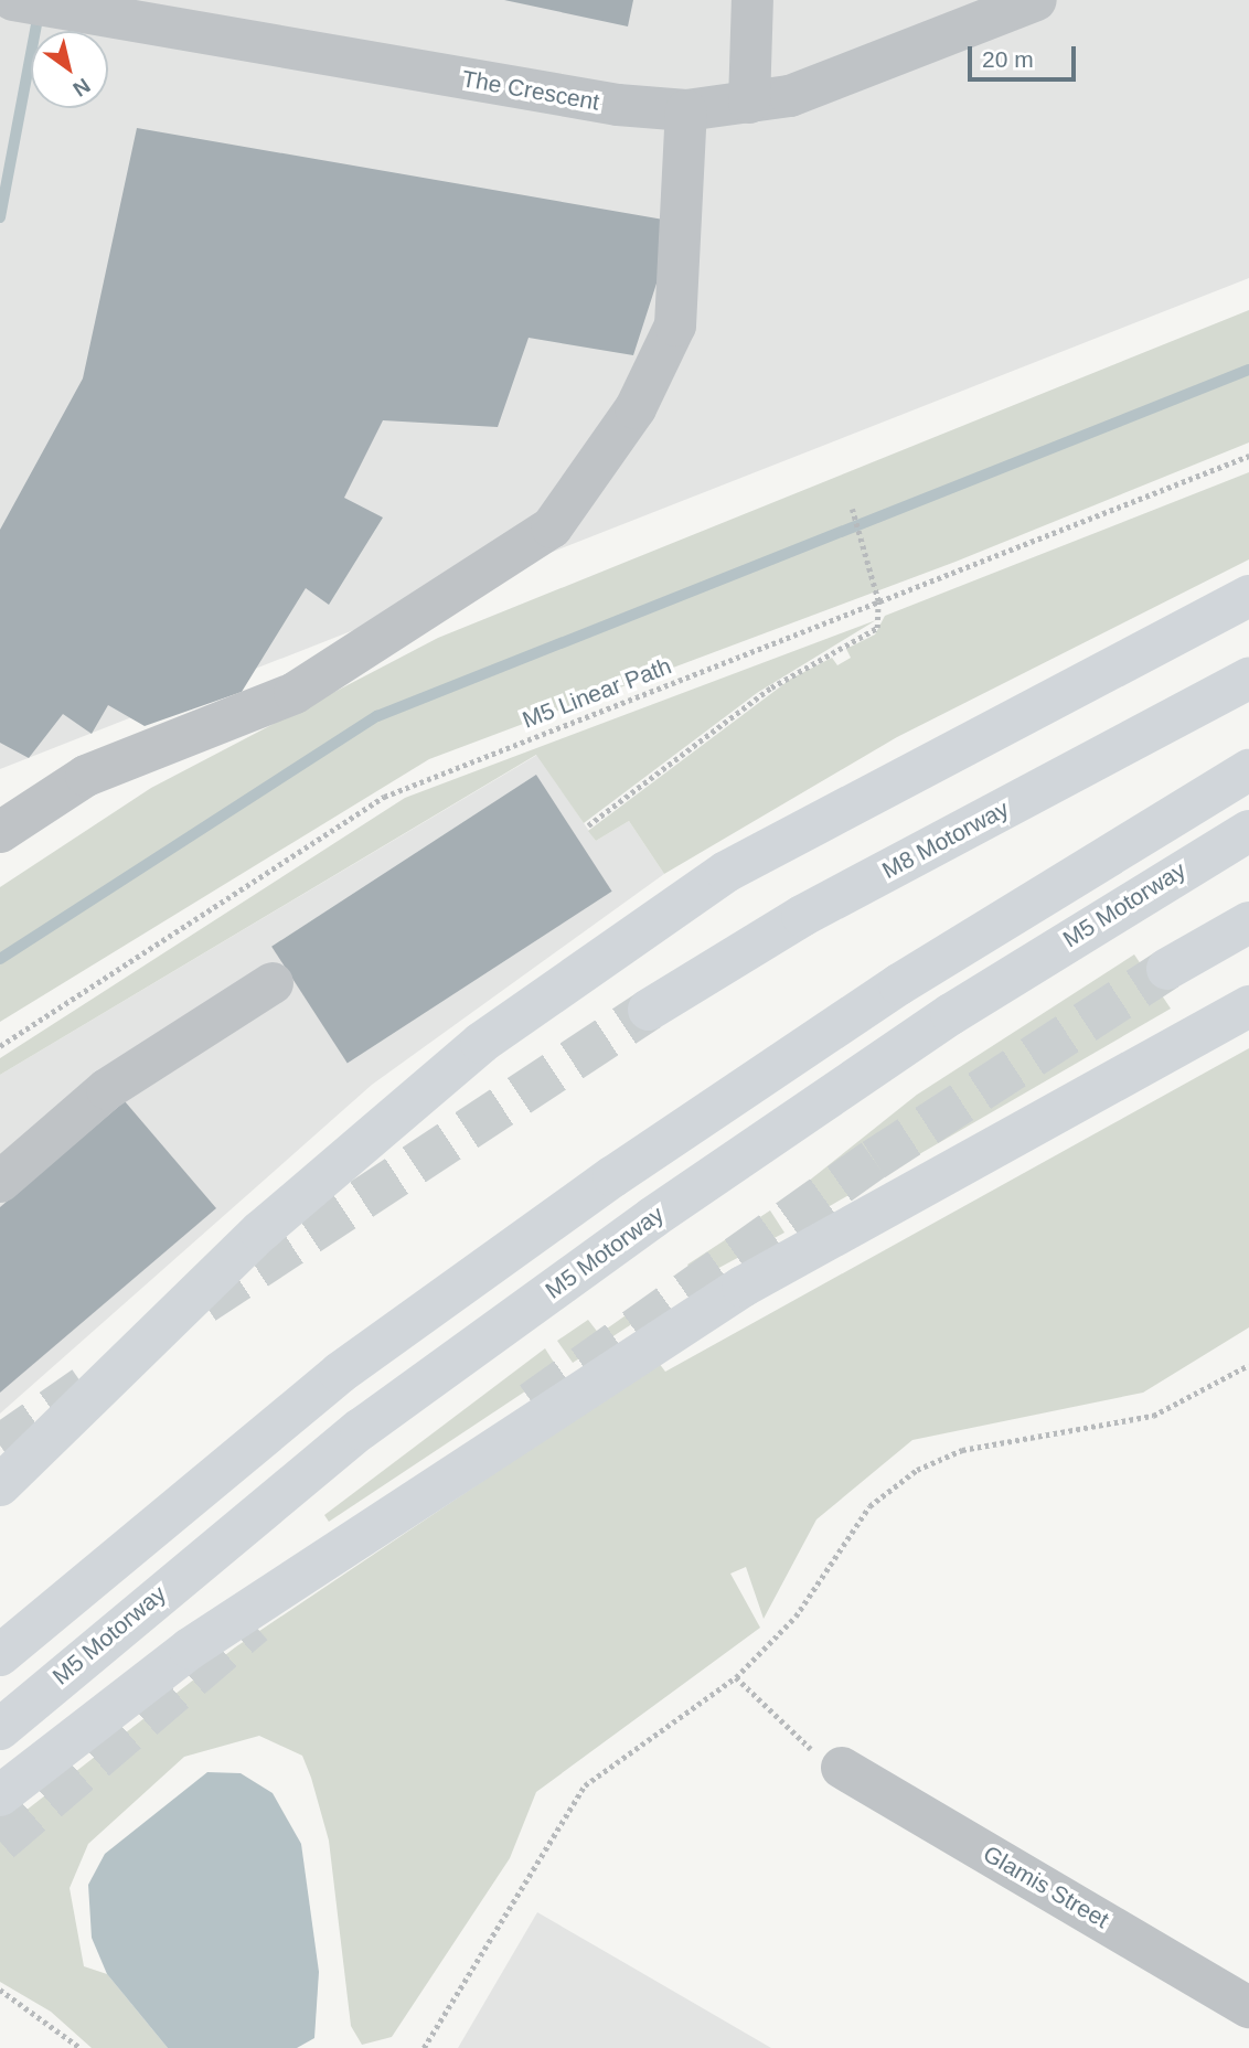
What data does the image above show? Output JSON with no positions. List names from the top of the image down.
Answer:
{
  "streets": {
    "highway": ["M8 Motorway", "M5 Motorway"],
    "street": ["The Crescent", "Glamis Street"],
    "path": ["M5 Linear Path"]
  },
  "scale_bar": "20 m",
  "north": "bottom right"
}
